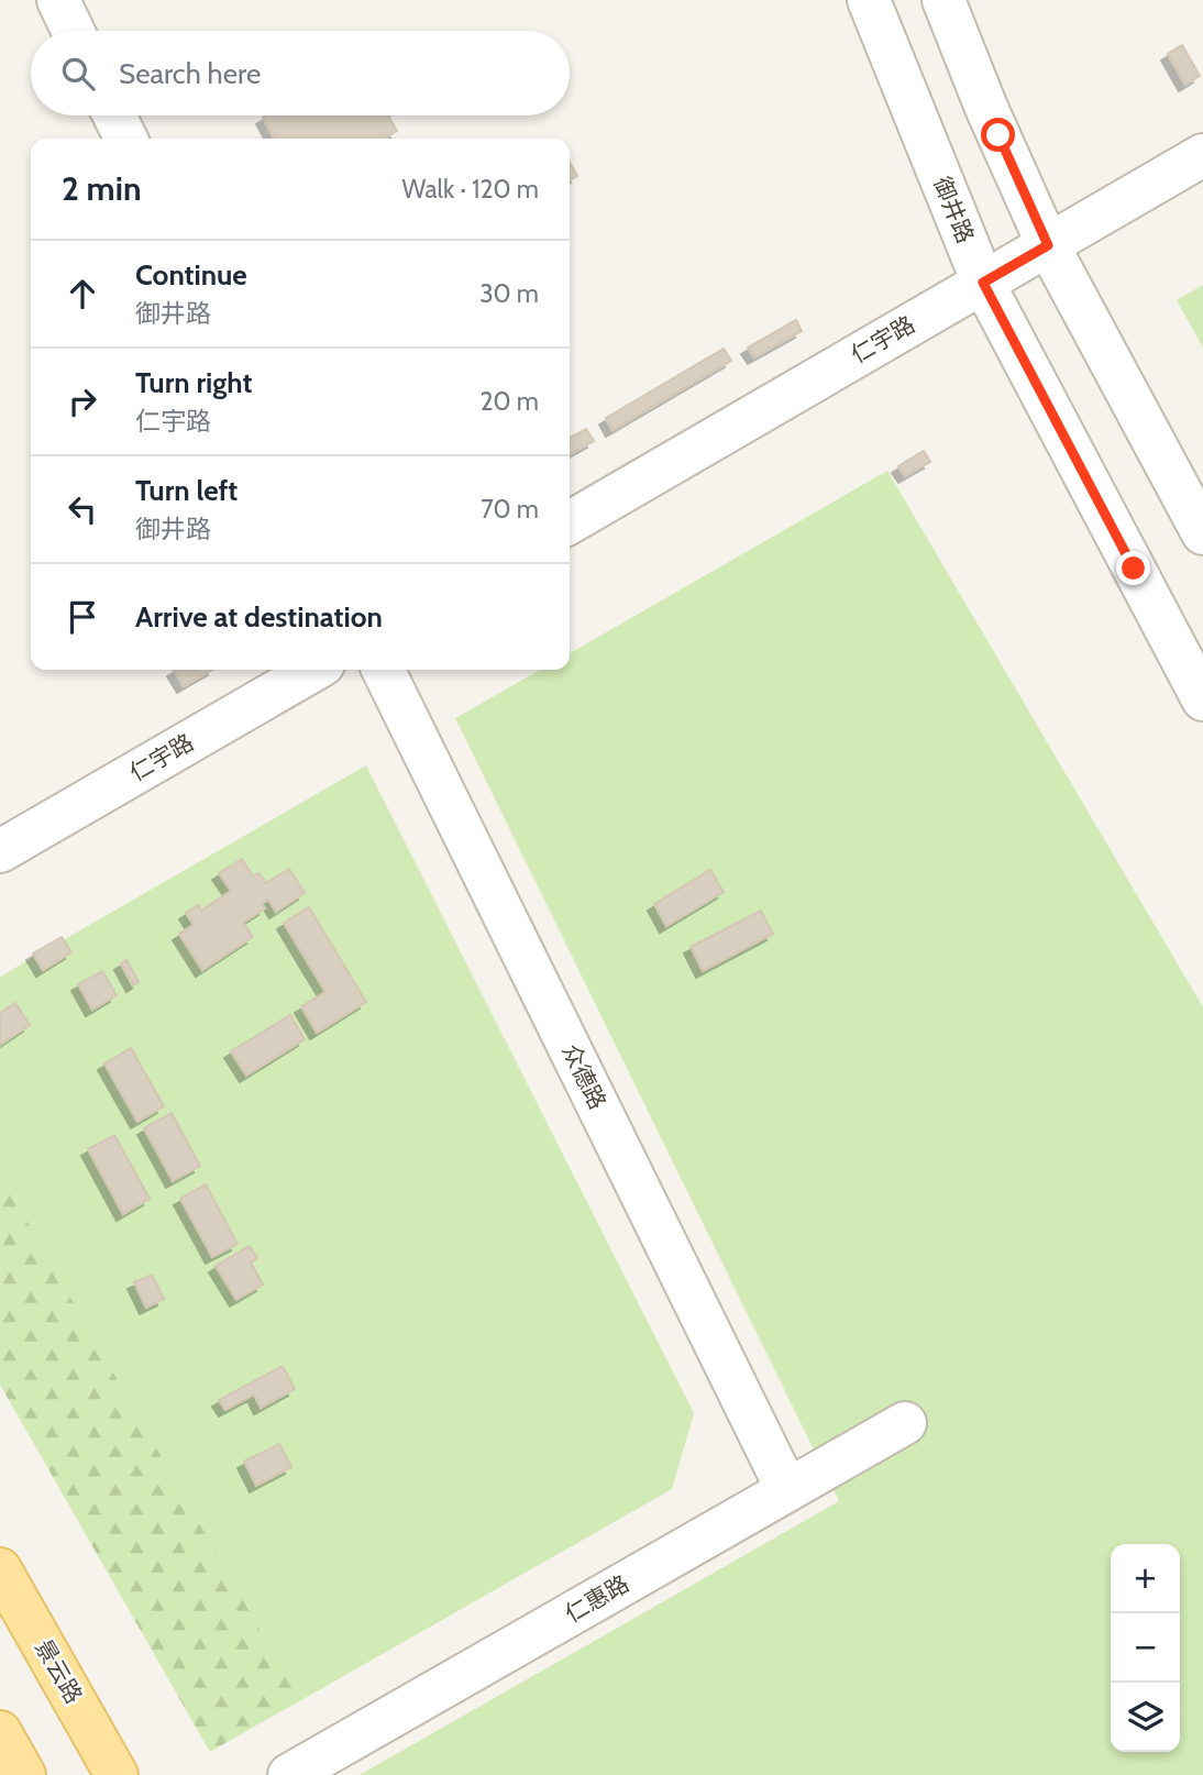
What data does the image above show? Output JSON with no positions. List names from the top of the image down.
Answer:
{
  "streets": {
    "main road": ["景云路"],
    "street": [
      "御井路",
      "仁宇路",
      "众德路",
      "仁惠路"
    ]
  },
  "crossings": [
    ["御井路", "仁宇路"],
    ["众德路", "仁惠路"]
  ],
  "page": {
    "search": "Search here",
    "heading": ["2 min", "Walk · 120 m"],
    "list": [
      ["Continue", "御井路", "30 m"],
      ["Turn right", "仁宇路", "20 m"],
      ["Turn left", "御井路", "70 m"],
      "Arrive at destination"
    ],
    "map_buttons": ["+", "−"]
  }
}
